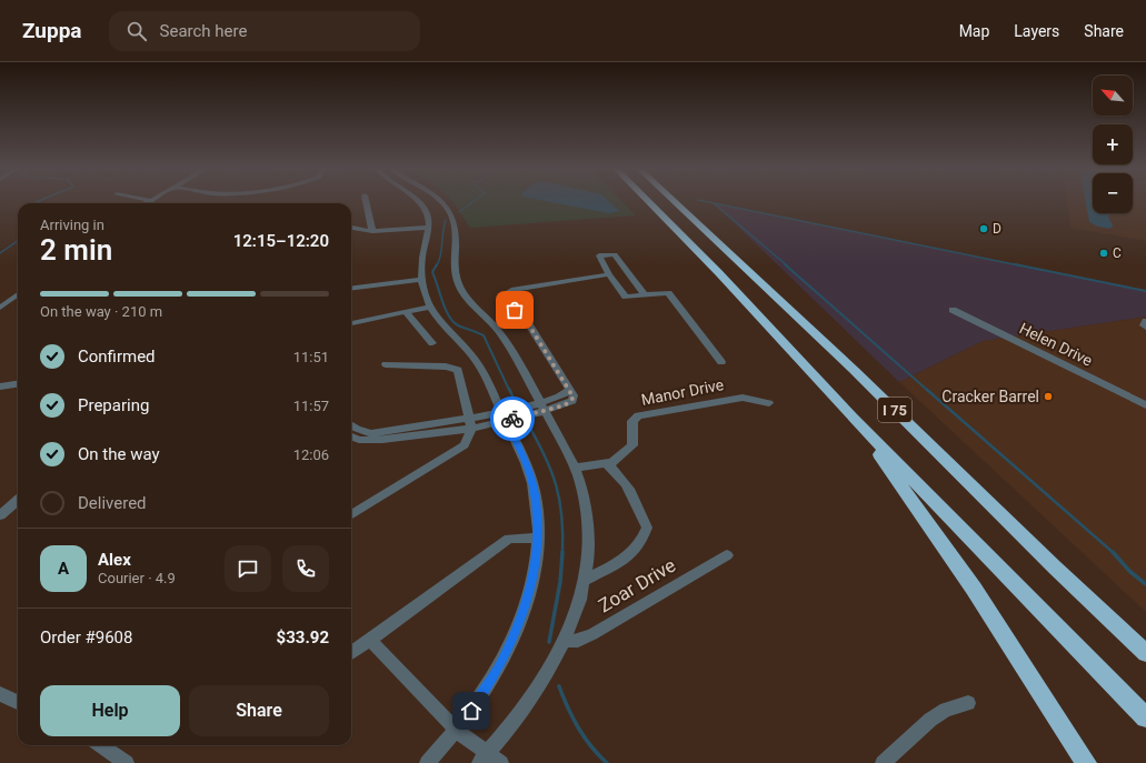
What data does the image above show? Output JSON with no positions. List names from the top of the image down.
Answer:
{
  "streets": {
    "highway": ["I 75"],
    "street": ["Helen Drive", "Manor Drive", "Zoar Drive"]
  },
  "places": ["D", "C", "Cracker Barrel"],
  "north": "top left",
  "page": {
    "header": "Zuppa",
    "search": "Search here",
    "nav": ["Map", "Layers", "Share"],
    "map_buttons": ["+", "−"],
    "heading": ["2 min", "Arriving in", "12:15–12:20"],
    "panel": [
      "Alex",
      "Courier · 4.9",
      "Order #9608",
      "$33.92"
    ],
    "bar": "On the way · 210 m",
    "list": [
      ["Confirmed", "11:51"],
      ["Preparing", "11:57"],
      ["On the way", "12:06"],
      "Delivered"
    ],
    "round": "A",
    "buttons": ["Help", "Share"]
  }
}
